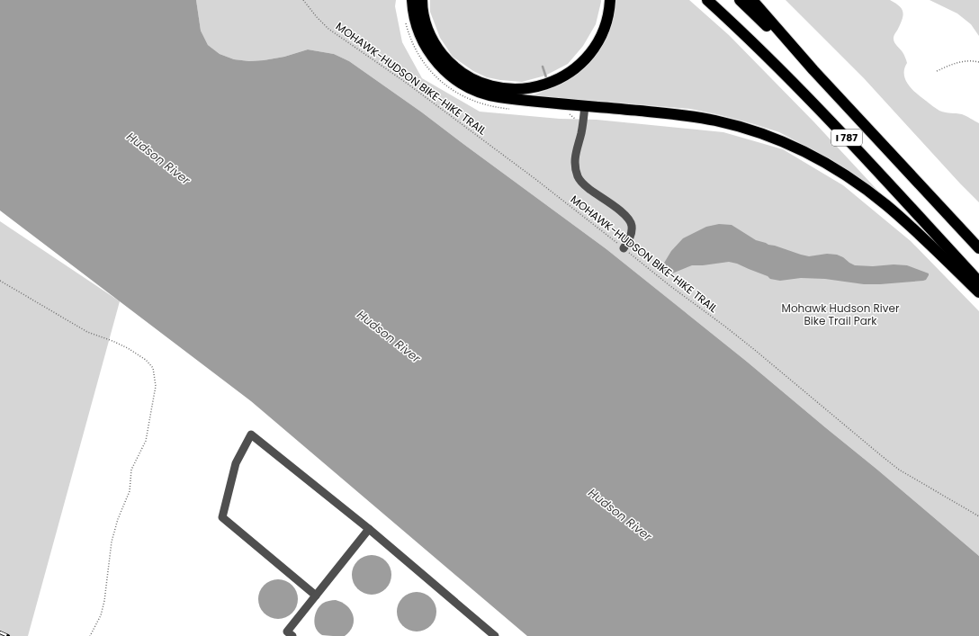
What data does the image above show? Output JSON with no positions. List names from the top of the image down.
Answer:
{
  "streets": {
    "highway": ["I 787"],
    "path": ["MOHAWK-HUDSON BIKE-HIKE TRAIL"]
  },
  "water": ["Hudson River"],
  "parks": ["Mohawk Hudson River Bike Trail Park"]
}
